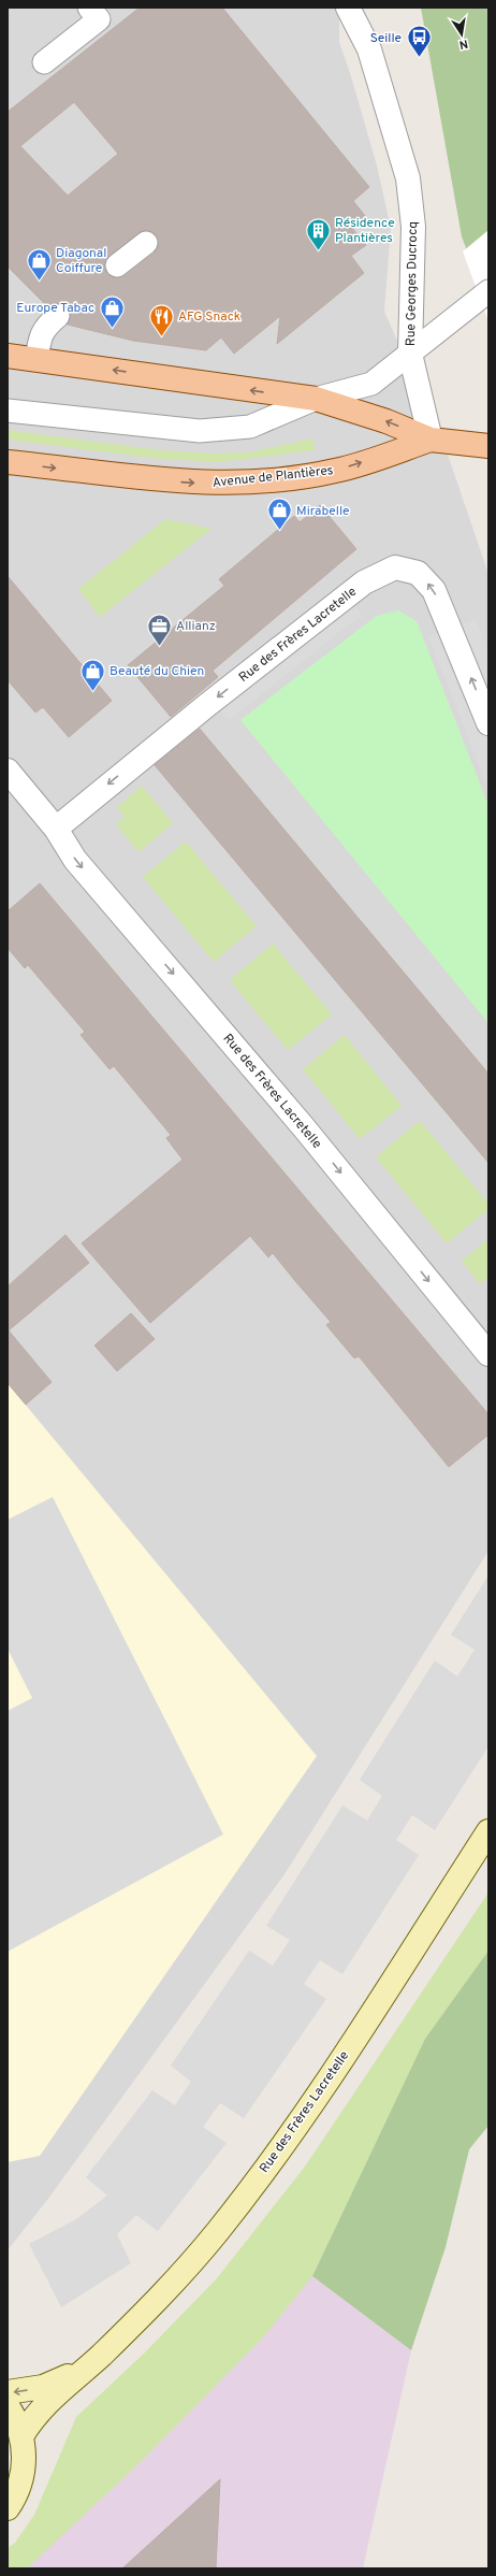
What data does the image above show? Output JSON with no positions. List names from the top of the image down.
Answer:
{
  "streets": {
    "main road": ["Avenue de Plantières", "Rue des Frères Lacretelle"],
    "street": ["Rue Georges Ducrocq"]
  },
  "crossings": [
    ["Rue Georges Ducrocq", "Avenue de Plantières"]
  ],
  "places": {
    "bus stop": ["Seille"],
    "building": ["Résidence Plantières"],
    "shop": [
      "Diagonal Coiffure",
      "Europe Tabac",
      "Mirabelle",
      "Beauté du Chien"
    ],
    "restaurant": ["AFG Snack"],
    "office": ["Allianz"]
  },
  "north": "bottom"
}
